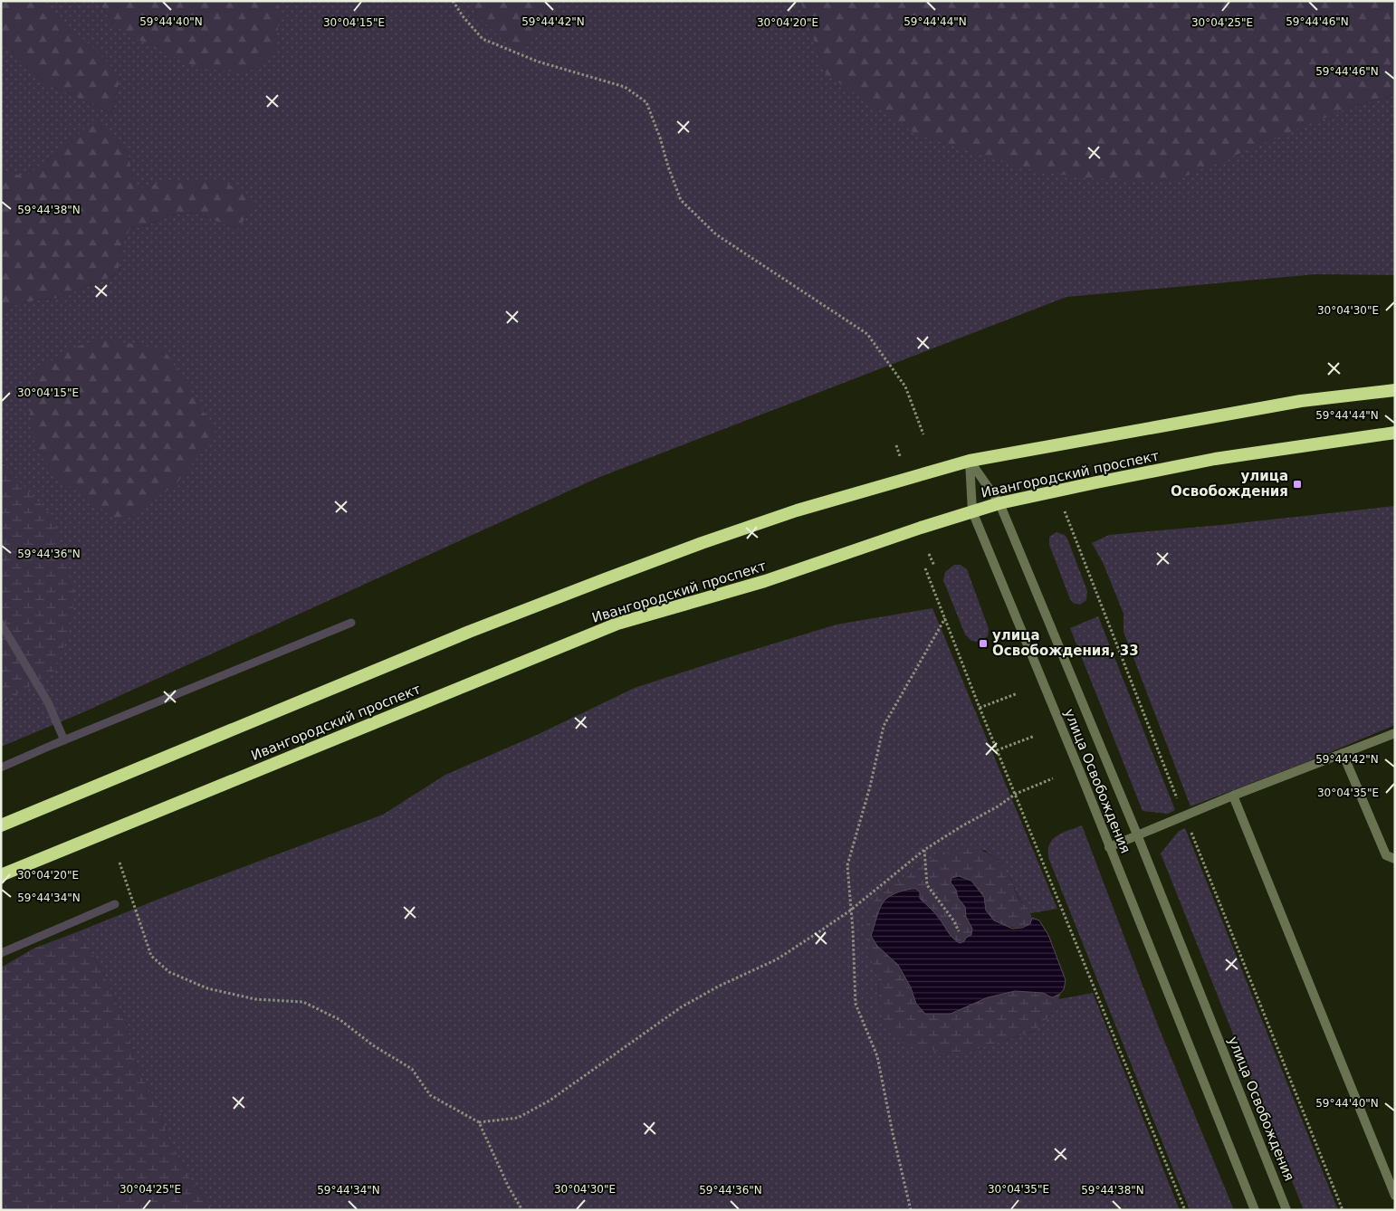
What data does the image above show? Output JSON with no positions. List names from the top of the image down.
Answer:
{
  "streets": {
    "highway": ["Ивангородский проспект"],
    "street": ["улица Освобождения"]
  },
  "crossings": [
    ["Ивангородский проспект", "улица Освобождения"]
  ],
  "places": {
    "transit": ["улица Освобождения", "улица Освобождения, 33"]
  },
  "coordinates": [
    "59°44'42\"N",
    "59°44'40\"N",
    "59°44'44\"N",
    "59°44'46\"N",
    "30°04'15\"E",
    "30°04'25\"E",
    "30°04'20\"E",
    "59°44'38\"N",
    "30°04'30\"E",
    "59°44'36\"N",
    "30°04'35\"E",
    "59°44'34\"N"
  ]
}
